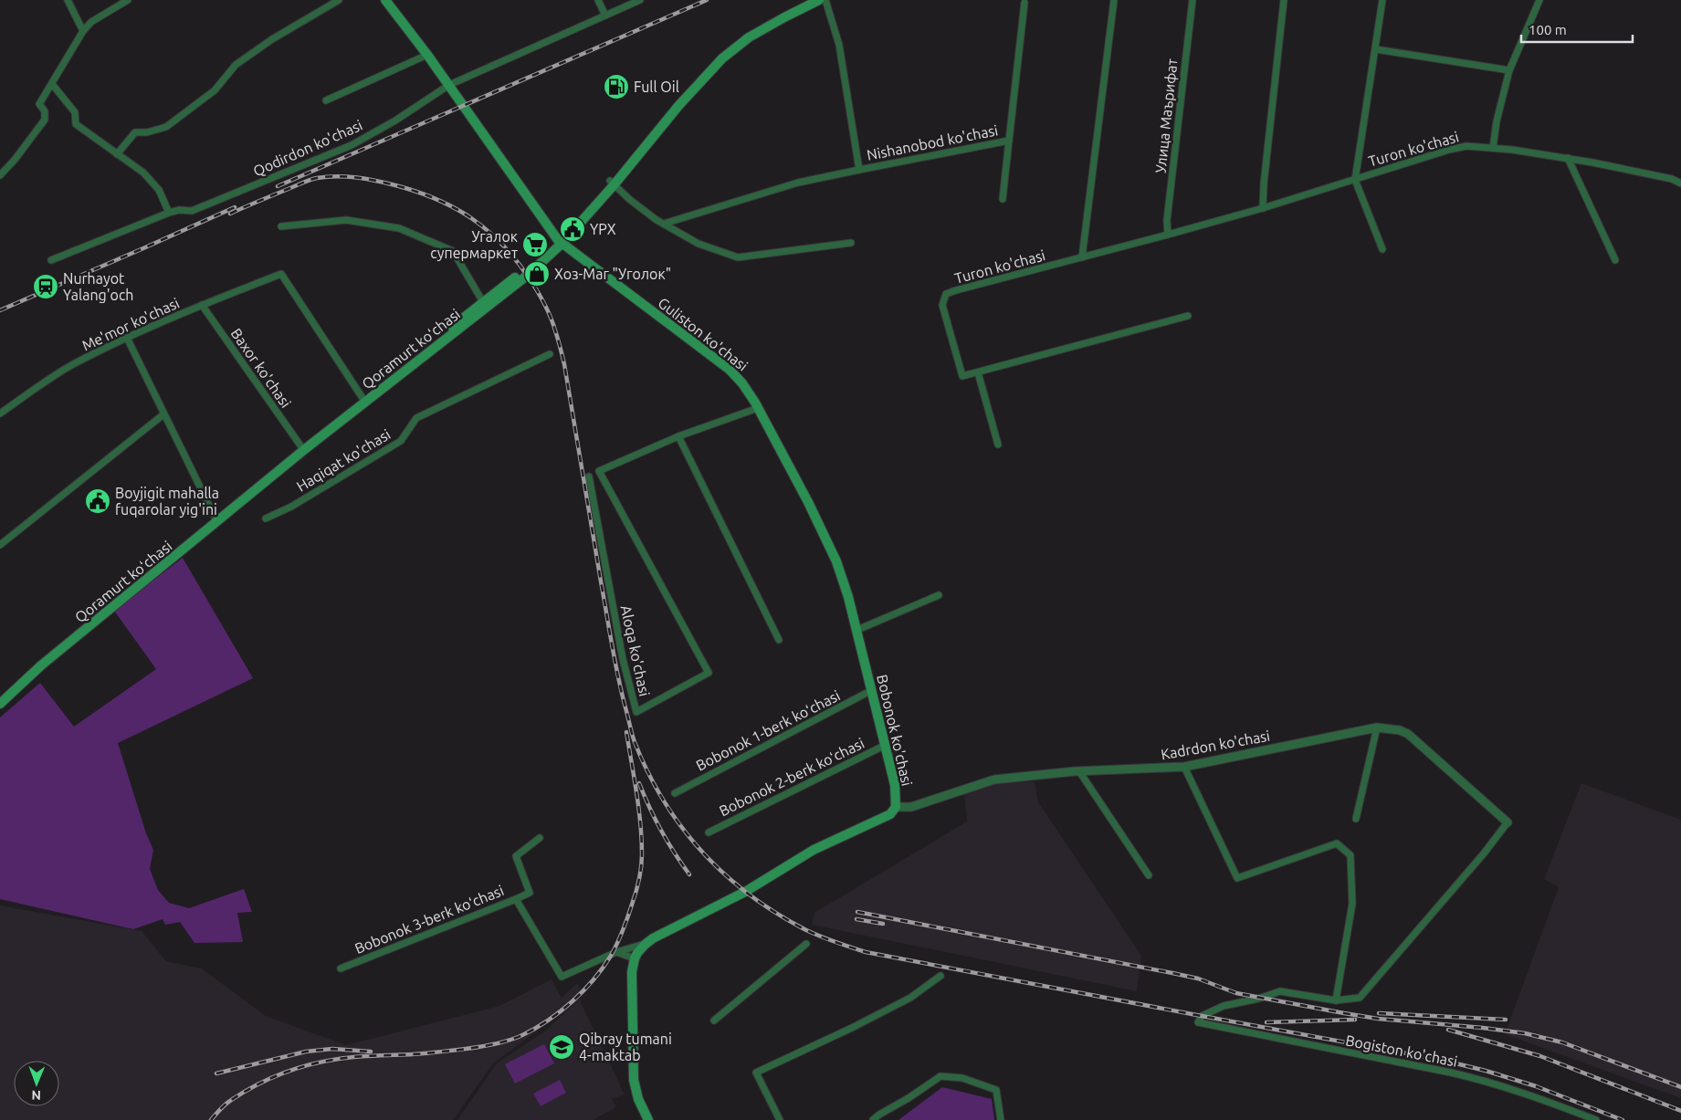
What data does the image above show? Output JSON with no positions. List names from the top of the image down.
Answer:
{
  "streets": {
    "main road": ["Guliston ko'chasi", "Qoramurt koʻchasi", "Bobonok ko'chasi"],
    "street": [
      "Улица Маърифат",
      "Nishanobod ko'chasi",
      "Qodirdon ko'chasi",
      "Turon ko'chasi",
      "Me'mor ko'chasi",
      "Baxor ko'chasi",
      "Haqiqat ko'chasi",
      "Aloqa ko'chasi",
      "Bobonok 1-berk koʻchasi",
      "Kadrdon ko'chasi",
      "Bobonok 2-berk koʻchasi",
      "Bobonok 3-berk koʻchasi",
      "Bogiston ko'chasi"
    ]
  },
  "crossings": [
    ["Улица Маърифат", "Turon ko'chasi"],
    ["Qodirdon ko'chasi", "Guliston ko'chasi"],
    ["Me'mor ko'chasi", "Qoramurt koʻchasi"],
    ["Me'mor ko'chasi", "Baxor ko'chasi"],
    ["Guliston ko'chasi", "Qoramurt koʻchasi"],
    ["Guliston ko'chasi", "Bobonok ko'chasi"],
    ["Qoramurt koʻchasi", "Baxor ko'chasi"],
    ["Bobonok 1-berk koʻchasi", "Bobonok ko'chasi"],
    ["Bobonok ko'chasi", "Kadrdon ko'chasi"],
    ["Bobonok ko'chasi", "Bobonok 2-berk koʻchasi"],
    ["Bobonok ko'chasi", "Bobonok 3-berk koʻchasi"]
  ],
  "places": {
    "fuel station": ["Full Oil"],
    "public building": ["YPX", "Boyjigit mahalla fuqarolar yig'ini"],
    "supermarket": ["Угалок супермаркет"],
    "shop": ["Хоз-Маг \"Уголок\""],
    "station": ["Nurhayot Yalang'och"],
    "school or university": ["Qibray tumani 4-maktab"]
  },
  "scale_bar": "100 m",
  "north": "bottom"
}
